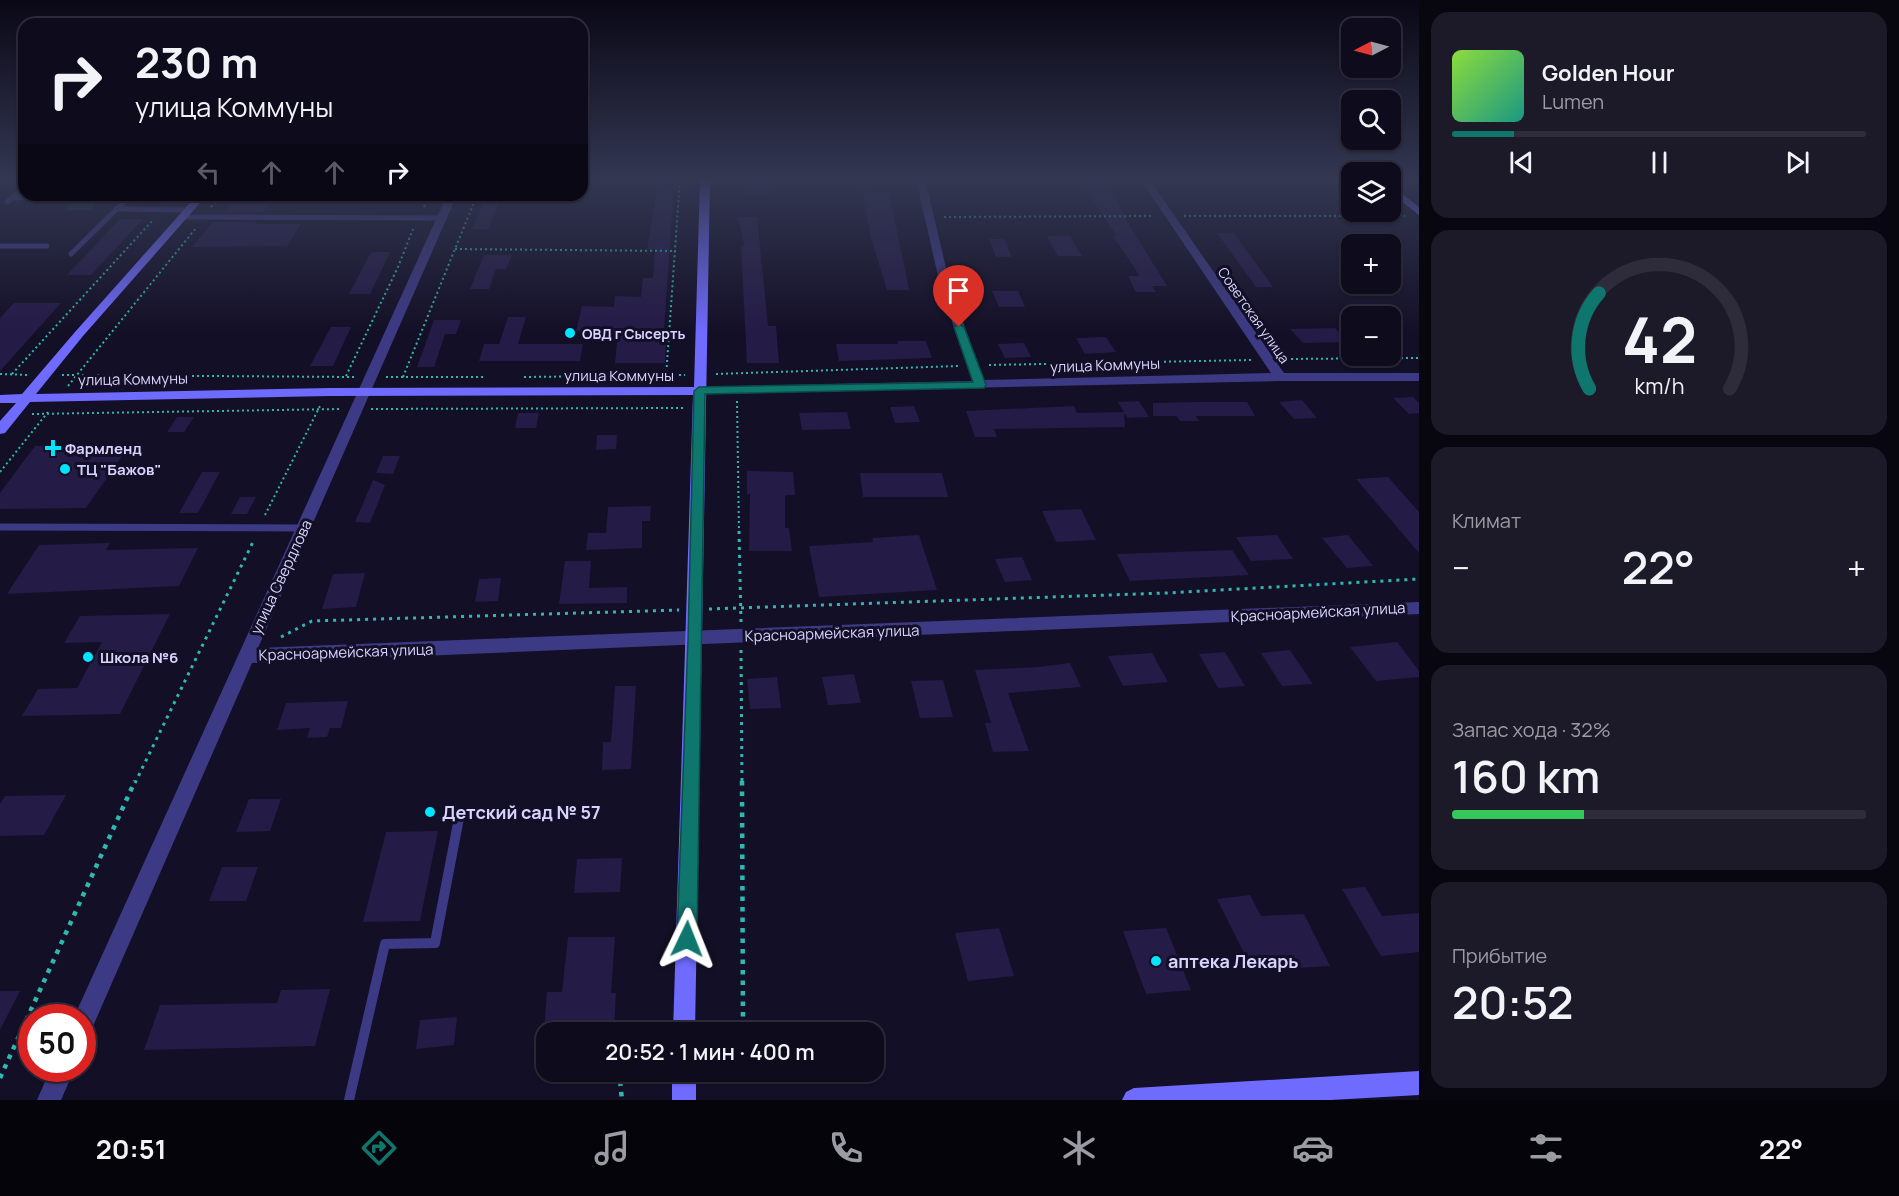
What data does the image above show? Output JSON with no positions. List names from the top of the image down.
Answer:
{
  "streets": {
    "street": [
      "Советская улица",
      "улица Коммуны",
      "улица Свердлова",
      "Красноармейская улица"
    ]
  },
  "crossings": [
    ["Советская улица", "улица Коммуны"],
    ["улица Коммуны", "улица Свердлова"],
    ["улица Свердлова", "Красноармейская улица"]
  ],
  "places": {
    "other": [
      "ОВД г Сысерть",
      "ТЦ \"Бажов\"",
      "Школа №6",
      "Детский сад № 57",
      "аптека Лекарь"
    ],
    "health": ["Фармленд"]
  },
  "north": "left",
  "page": {
    "map_buttons": ["+", "−"],
    "turn": ["230 m", "улица Коммуны"],
    "song": ["Golden Hour", "Lumen"],
    "tile": [
      "Климат",
      ["Запас хода · 32%", "160 km"],
      ["Прибытие", "20:52"]
    ],
    "heat": ["−", "22°", "+"],
    "limit": "50",
    "trip": "20:52 · 1 мин · 400 m",
    "tabs": ["20:51", "22°"],
    "gauge": ["42", "km/h"]
  }
}
